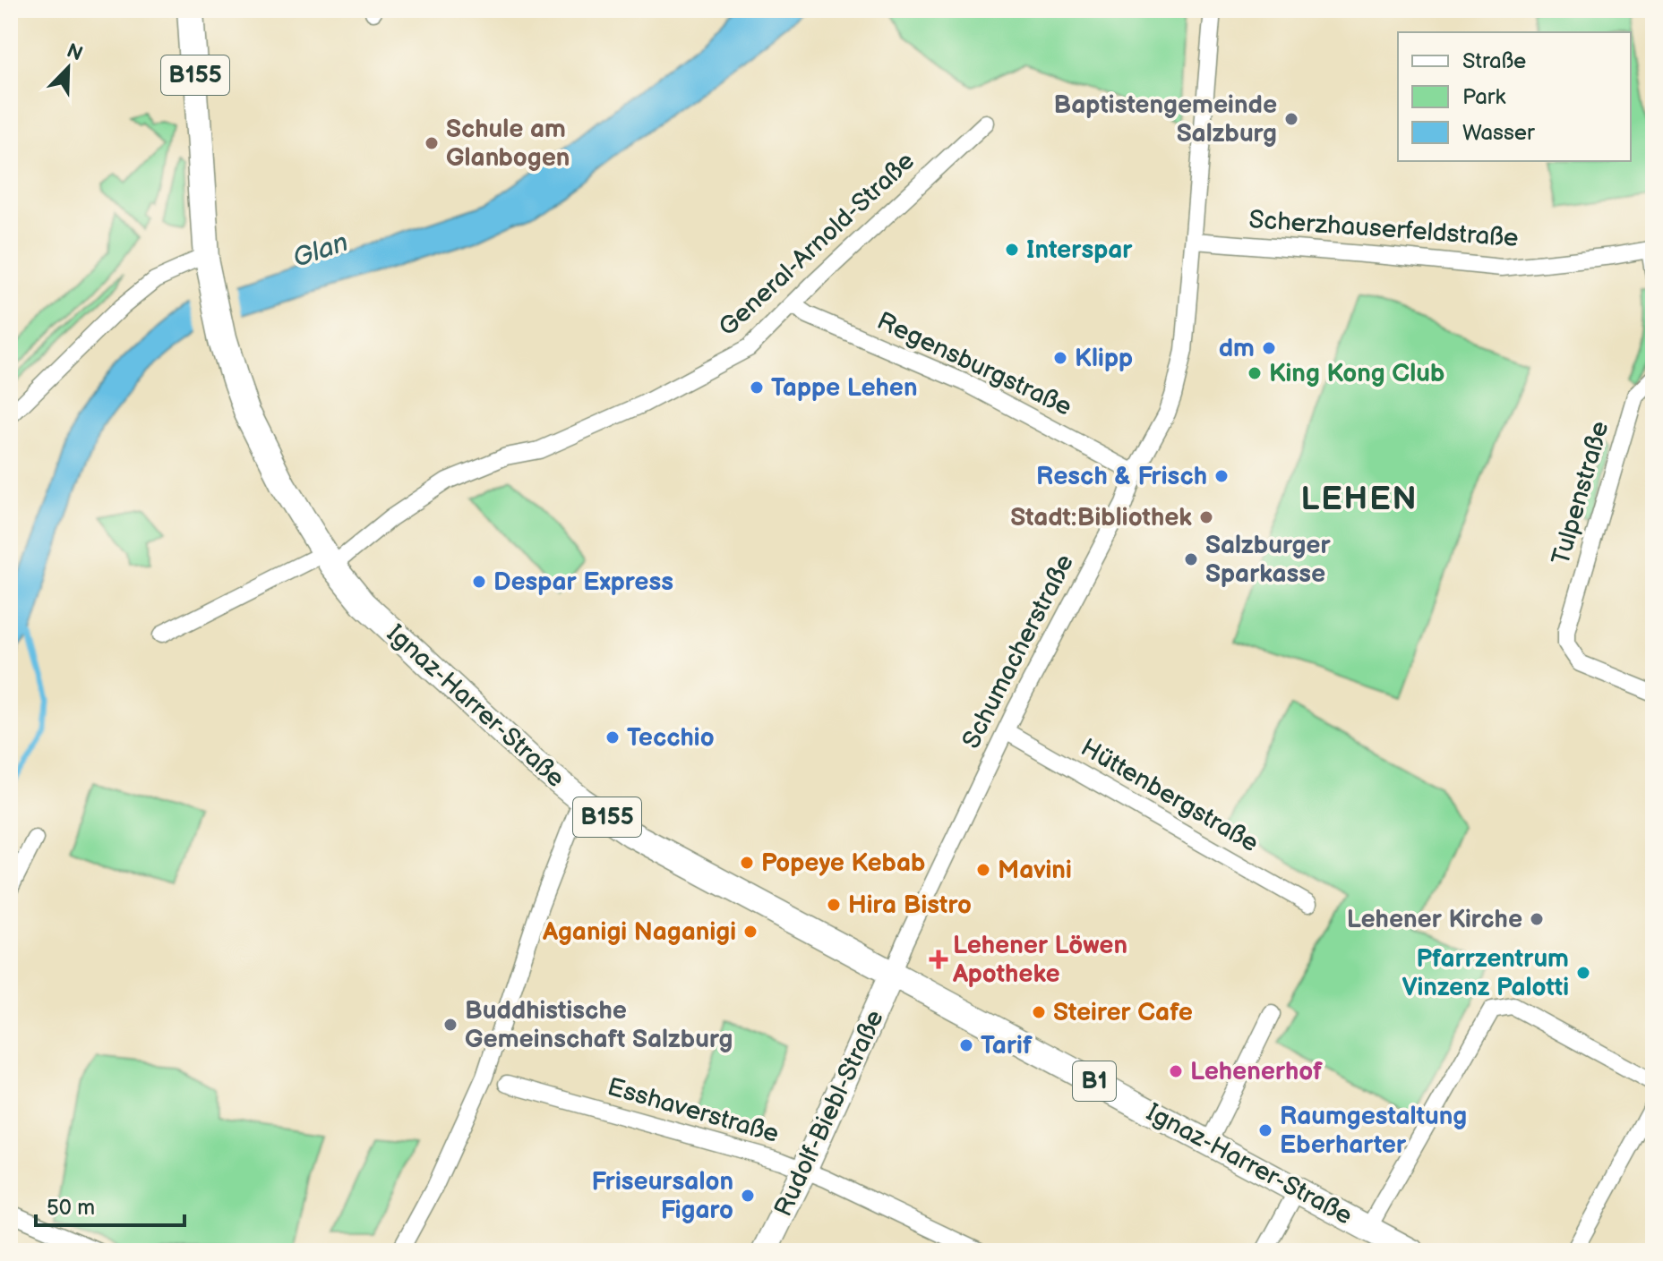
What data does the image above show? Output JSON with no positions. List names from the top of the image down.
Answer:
{
  "streets": {
    "main road": [
      "B155",
      "Ignaz-Harrer-Straße",
      "B1",
      "Rudolf-Biebl-Straße"
    ],
    "street": [
      "Scherzhauserfeldstraße",
      "General-Arnold-Straße",
      "Regensburgstraße",
      "Tulpenstraße",
      "Schumacherstraße",
      "Hüttenbergstraße",
      "Esshaverstraße"
    ]
  },
  "crossings": [
    ["Scherzhauserfeldstraße", "Schumacherstraße"],
    ["General-Arnold-Straße", "Regensburgstraße"],
    ["General-Arnold-Straße", "Ignaz-Harrer-Straße"],
    ["Regensburgstraße", "Schumacherstraße"],
    ["Schumacherstraße", "Ignaz-Harrer-Straße"],
    ["Schumacherstraße", "Hüttenbergstraße"],
    ["Schumacherstraße", "Rudolf-Biebl-Straße"],
    ["Ignaz-Harrer-Straße", "Rudolf-Biebl-Straße"],
    ["Esshaverstraße", "Rudolf-Biebl-Straße"]
  ],
  "districts": ["LEHEN"],
  "water": ["Glan"],
  "places": {
    "other": [
      "Baptistengemeinde Salzburg",
      "Schule am Glanbogen",
      "Interspar",
      "dm",
      "Klipp",
      "King Kong Club",
      "Tappe Lehen",
      "Resch & Frisch",
      "Stadt:Bibliothek",
      "Salzburger Sparkasse",
      "Despar Express",
      "Tecchio",
      "Popeye Kebab",
      "Mavini",
      "Hira Bistro",
      "Lehener Kirche",
      "Aganigi Naganigi",
      "Pfarrzentrum Vinzenz Palotti",
      "Steirer Cafe",
      "Buddhistische Gemeinschaft Salzburg",
      "Tarif",
      "Lehenerhof",
      "Raumgestaltung Eberharter",
      "Friseursalon Figaro"
    ],
    "health": ["Lehener Löwen Apotheke"]
  },
  "legend": ["Straße", "Park", "Wasser"],
  "scale_bar": "50 m",
  "north": "top right"
}
